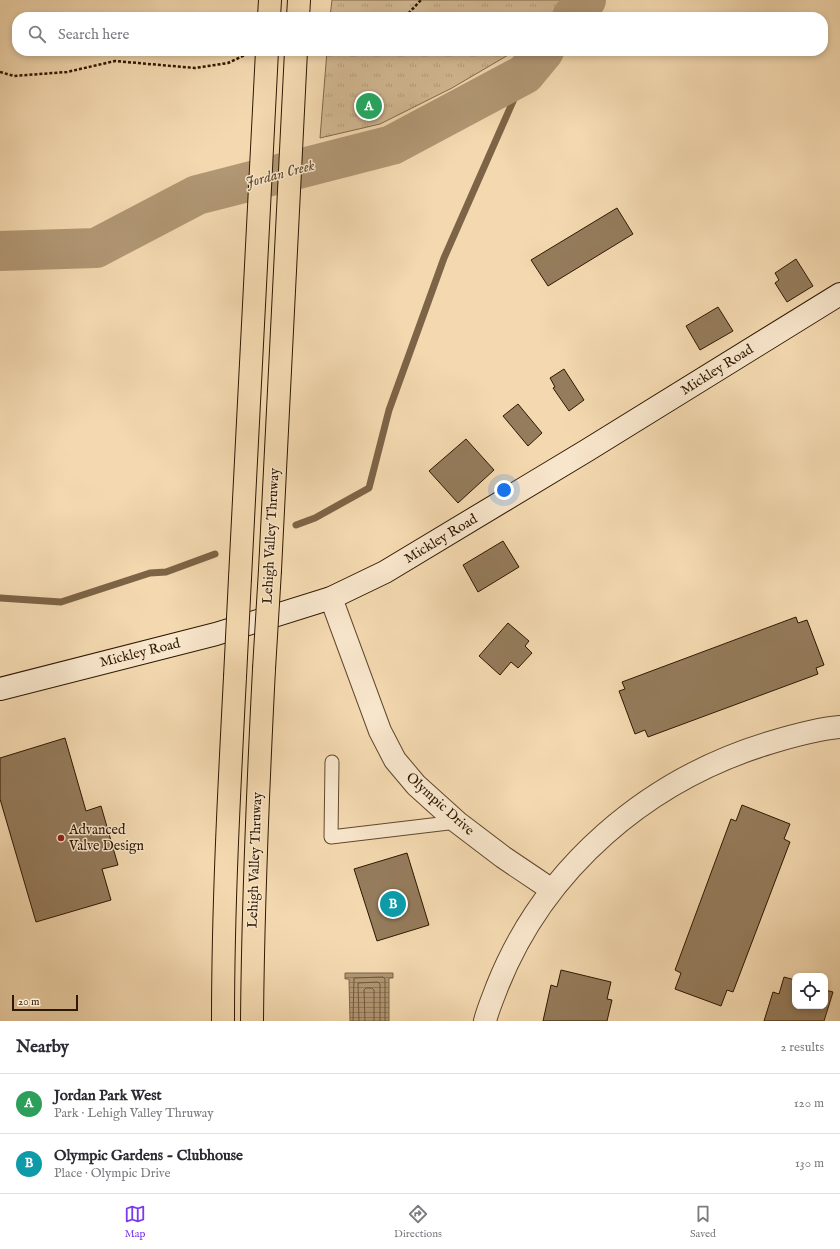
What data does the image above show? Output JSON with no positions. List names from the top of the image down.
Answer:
{
  "streets": {
    "highway": ["Lehigh Valley Thruway"],
    "street": ["Mickley Road", "Olympic Drive"]
  },
  "crossings": [
    ["Mickley Road", "Olympic Drive"]
  ],
  "water": ["Jordan Creek"],
  "places": ["Advanced Valve Design"],
  "scale_bar": "20 m",
  "page": {
    "search": "Search here",
    "pins": ["A", "B"],
    "scale": "20 m",
    "heading": ["Nearby", "2 results"],
    "list": [
      {
        "mark": "A",
        "name": "Jordan Park West",
        "note": "Park · Lehigh Valley Thruway",
        "value": "120 m"
      },
      {
        "mark": "B",
        "name": "Olympic Gardens - Clubhouse",
        "note": "Place · Olympic Drive",
        "value": "130 m"
      }
    ],
    "nav": ["Map", "Directions", "Saved"]
  }
}
